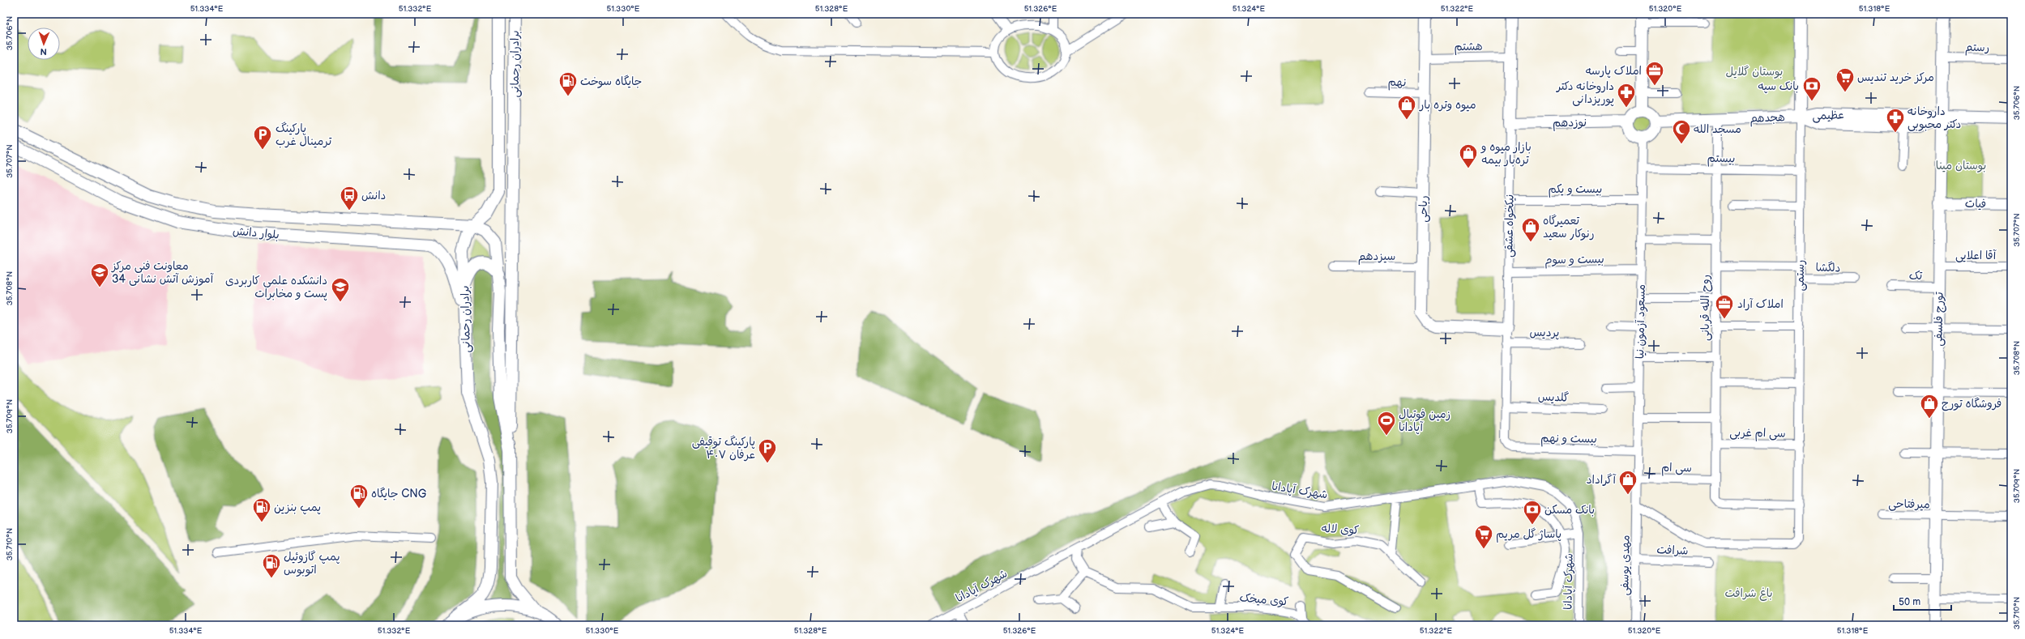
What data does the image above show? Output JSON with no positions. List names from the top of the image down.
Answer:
{
  "streets": {
    "main road": [
      "برادران رحمانی",
      "عظیمی",
      "هجدهم",
      "نوزدهم",
      "فیات",
      "ریاحی",
      "نیکخواه عشقی",
      "بلوار دانش",
      "رستمی",
      "تورج فلسفی"
    ],
    "street": [
      "هشتم",
      "رستم",
      "نهم",
      "بیستم",
      "بیست و یکم",
      "آقا اعلایی",
      "سیزدهم",
      "بیست و سوم",
      "دلگشا",
      "تک",
      "روح الله قربانی",
      "مسعود آزمون نیا",
      "پردیس",
      "گلدیس",
      "سی ام غربی",
      "بیست و نهم",
      "سی ام",
      "شهرک آپادانا",
      "میرفتاحی",
      "کوی لاله",
      "شرافت",
      "مهدی یوسفی",
      "کوی میخک"
    ]
  },
  "crossings": [
    ["هشتم", "ریاحی"],
    ["هشتم", "نیکخواه عشقی"],
    ["رستم", "تورج فلسفی"],
    ["برادران رحمانی", "بلوار دانش"],
    ["نهم", "ریاحی"],
    ["عظیمی", "هجدهم"],
    ["عظیمی", "رستمی"],
    ["عظیمی", "تورج فلسفی"],
    ["هجدهم", "نوزدهم"],
    ["هجدهم", "رستمی"],
    ["هجدهم", "روح الله قربانی"],
    ["هجدهم", "مسعود آزمون نیا"],
    ["نوزدهم", "نیکخواه عشقی"],
    ["نوزدهم", "مسعود آزمون نیا"],
    ["بیستم", "رستمی"],
    ["بیستم", "روح الله قربانی"],
    ["بیستم", "مسعود آزمون نیا"],
    ["بیست و یکم", "نیکخواه عشقی"],
    ["بیست و یکم", "مسعود آزمون نیا"],
    ["فیات", "تورج فلسفی"],
    ["ریاحی", "نیکخواه عشقی"],
    ["ریاحی", "سیزدهم"],
    ["نیکخواه عشقی", "بیست و سوم"],
    ["نیکخواه عشقی", "پردیس"],
    ["نیکخواه عشقی", "گلدیس"],
    ["نیکخواه عشقی", "بیست و نهم"],
    ["آقا اعلایی", "تورج فلسفی"],
    ["بیست و سوم", "مسعود آزمون نیا"],
    ["دلگشا", "رستمی"],
    ["رستمی", "روح الله قربانی"],
    ["رستمی", "مسعود آزمون نیا"],
    ["رستمی", "سی ام غربی"],
    ["رستمی", "مهدی یوسفی"],
    ["تک", "تورج فلسفی"],
    ["روح الله قربانی", "سی ام غربی"],
    ["روح الله قربانی", "سی ام"],
    ["تورج فلسفی", "میرفتاحی"],
    ["مسعود آزمون نیا", "بیست و نهم"],
    ["مسعود آزمون نیا", "سی ام"],
    ["مسعود آزمون نیا", "مهدی یوسفی"],
    ["شرافت", "مهدی یوسفی"]
  ],
  "parks": ["بوستان گلایل", "بوستان مینا", "باغ شرافت"],
  "places": {
    "office": ["املاک پارسه", "املاک آراد"],
    "supermarket": ["مرکز خرید تندیس", "پاساژ گل مریم"],
    "fuel station": [
      "جایگاه سوخت",
      "جایگاه CNG",
      "پمپ بنزین",
      "پمپ گازوئیل اتوبوس"
    ],
    "bank": ["بانک سپه", "بانک مسکن"],
    "pharmacy": ["داروخانه دکتر پوریزدانی", "داروخانه دکتر محبوبی"],
    "shop": [
      "میوه وتره بار",
      "بازار میوه و تره‌بار بیمه",
      "تعمیرگاه رنوکار سعید",
      "فروشگاه تورج",
      "آگراداد"
    ],
    "mosque": ["مسجد الله"],
    "parking": ["پارکینگ ترمینال غرب", "پارکینگ توقیفی عرفان ۴۰۷"],
    "bus stop": ["دانش"],
    "school or university": ["معاونت فنی مرکز آموزش آتش نشانی 34", "دانشکده علمی کاربردی پست و مخابرات"],
    "sports": ["زمین فوتبال آپادانا"]
  },
  "scale_bar": "50 m",
  "north": "bottom",
  "coordinates": [
    "51.334°E",
    "51.332°E",
    "51.330°E",
    "51.328°E",
    "51.326°E",
    "51.324°E",
    "51.322°E",
    "51.320°E",
    "51.318°E",
    "35.706°N",
    "35.707°N",
    "35.708°N",
    "35.709°N",
    "35.710°N"
  ]
}
